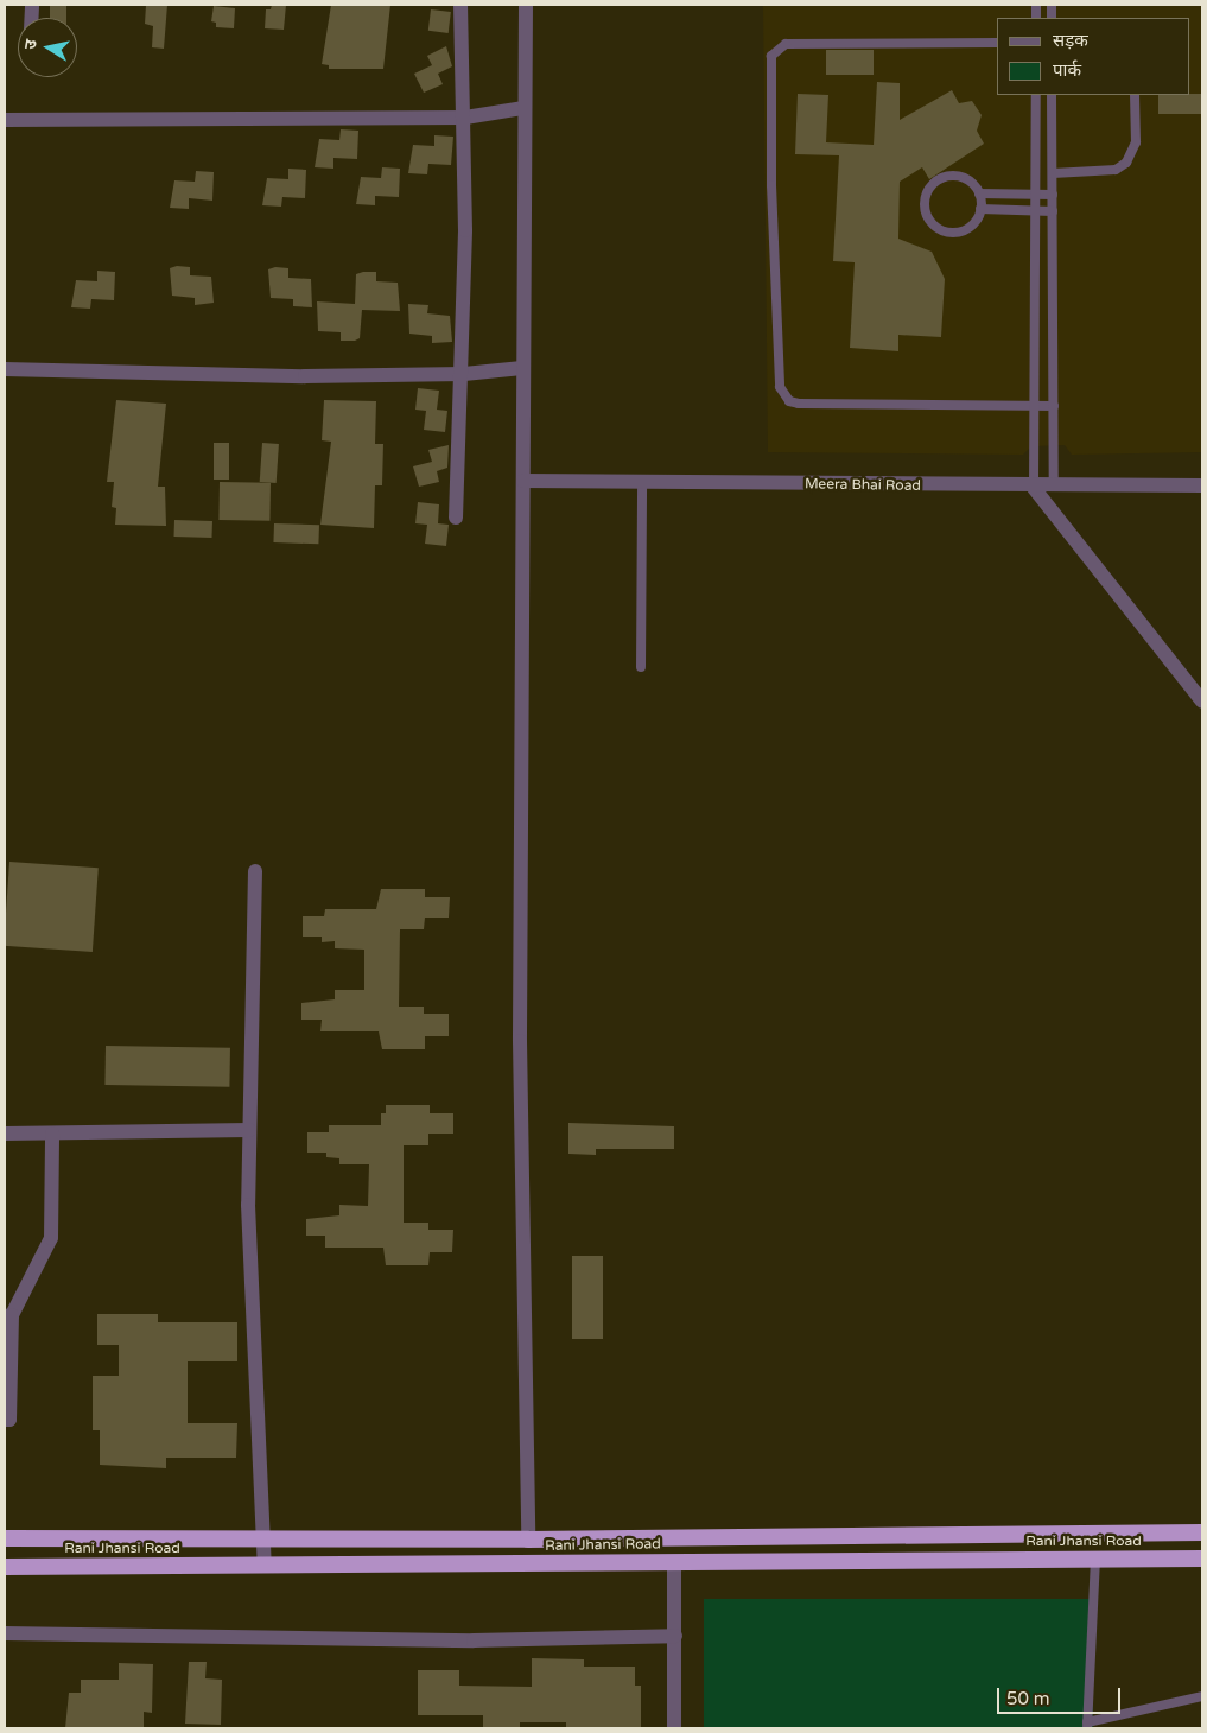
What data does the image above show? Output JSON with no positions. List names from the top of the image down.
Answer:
{
  "streets": {
    "highway": ["Rani Jhansi Road"],
    "street": ["Meera Bhai Road"]
  },
  "legend": ["सड़क", "पार्क"],
  "scale_bar": "50 m",
  "north": "left"
}
